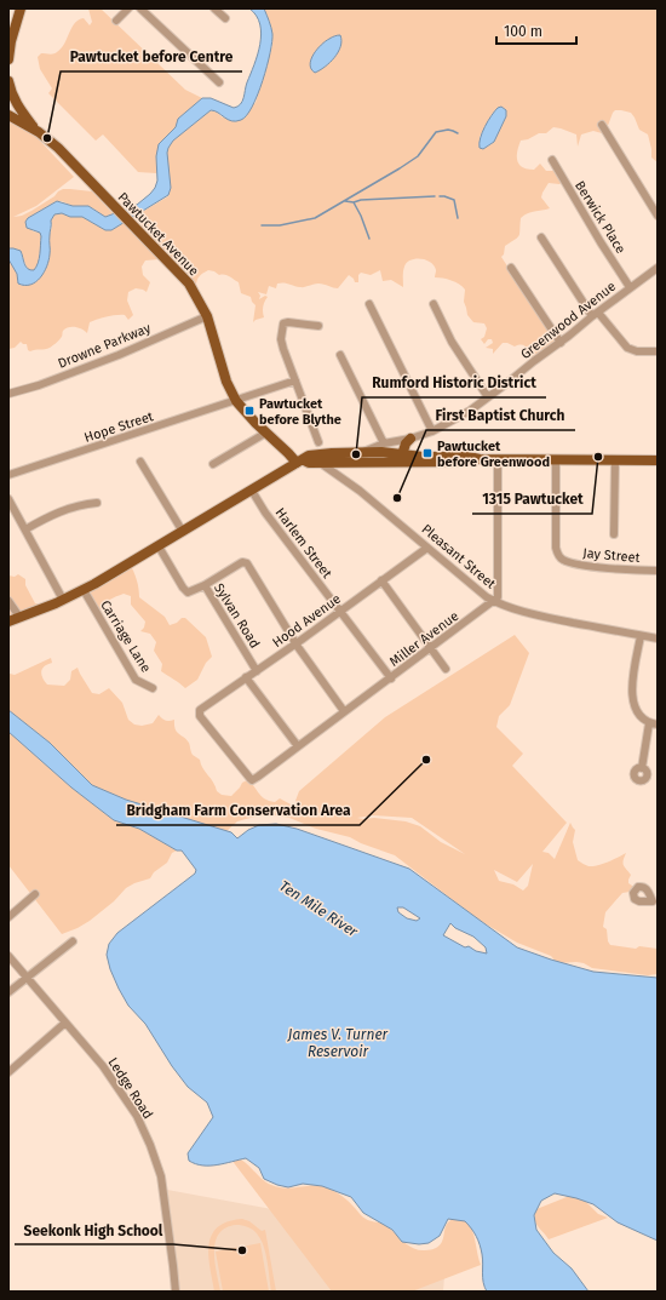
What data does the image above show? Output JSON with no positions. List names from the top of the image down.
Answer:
{
  "streets": {
    "main road": ["Pawtucket Avenue"],
    "street": [
      "Berwick Place",
      "Greenwood Avenue",
      "Drowne Parkway",
      "Hope Street",
      "Harlem Street",
      "Jay Street",
      "Pleasant Street",
      "Sylvan Road",
      "Hood Avenue",
      "Carriage Lane",
      "Miller Avenue",
      "Ledge Road"
    ]
  },
  "crossings": [
    ["Berwick Place", "Greenwood Avenue"],
    ["Pawtucket Avenue", "Drowne Parkway"],
    ["Pawtucket Avenue", "Hope Street"],
    ["Harlem Street", "Hood Avenue"],
    ["Harlem Street", "Miller Avenue"],
    ["Pleasant Street", "Hood Avenue"],
    ["Pleasant Street", "Miller Avenue"],
    ["Sylvan Road", "Hood Avenue"],
    ["Hood Avenue", "Miller Avenue"]
  ],
  "water": ["Ten Mile River", "James V. Turner Reservoir"],
  "places": {
    "other": [
      "Pawtucket before Centre",
      "Rumford Historic District",
      "1315 Pawtucket",
      "First Baptist Church",
      "Bridgham Farm Conservation Area",
      "Seekonk High School"
    ],
    "transit": ["Pawtucket before Blythe", "Pawtucket before Greenwood"]
  },
  "scale_bar": "100 m"
}
